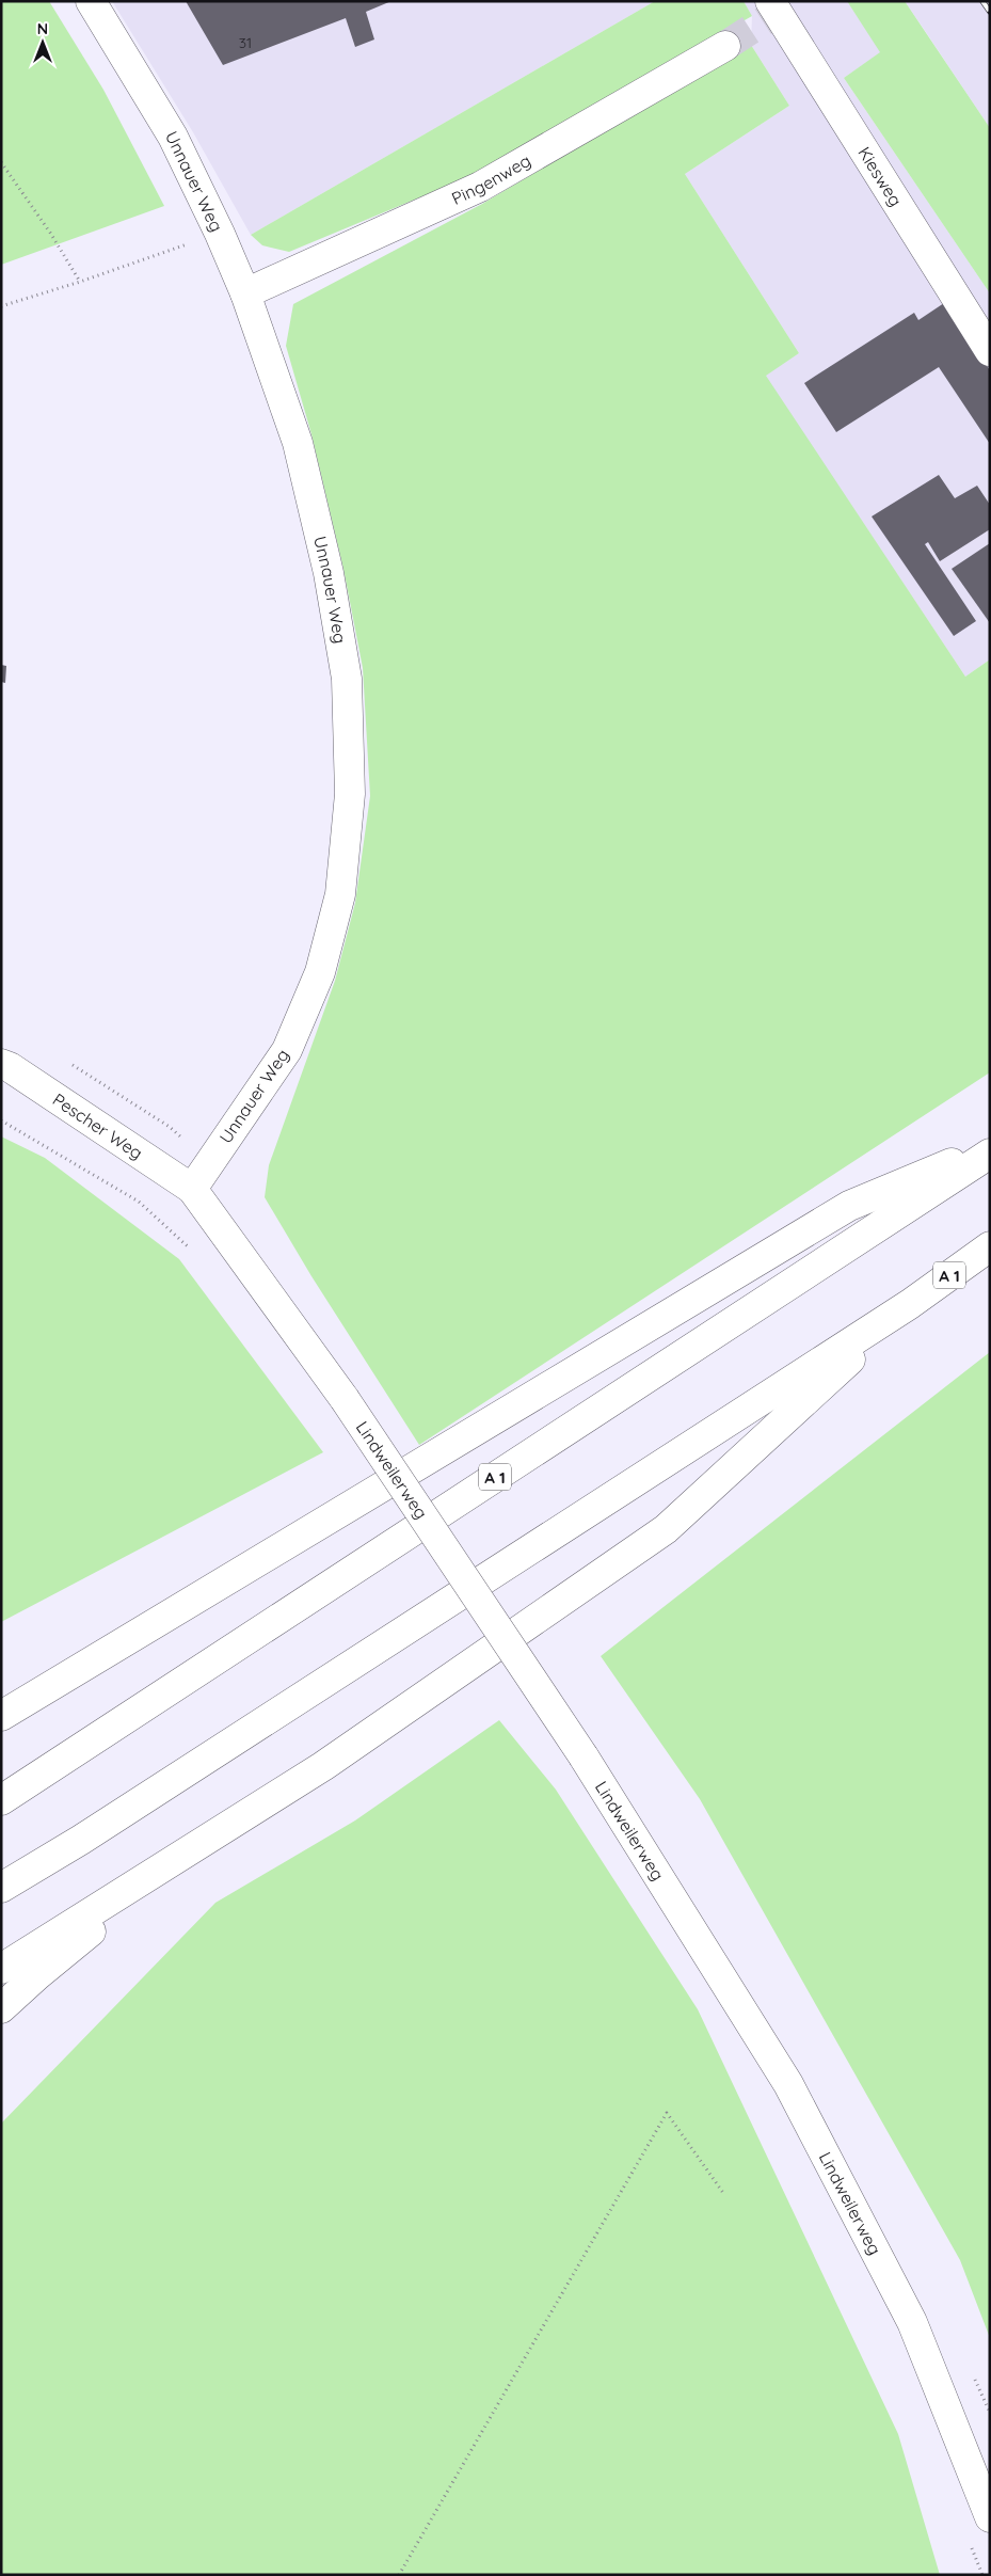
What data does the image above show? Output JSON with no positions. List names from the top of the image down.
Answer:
{
  "streets": {
    "main road": [
      "Kiesweg",
      "Pingenweg",
      "Unnauer Weg",
      "Pescher Weg",
      "A 1",
      "Lindweilerweg"
    ]
  },
  "crossings": [
    ["Pingenweg", "Unnauer Weg"],
    ["Unnauer Weg", "Pescher Weg"],
    ["Unnauer Weg", "Lindweilerweg"],
    ["Pescher Weg", "Lindweilerweg"]
  ],
  "house_numbers": ["31"],
  "north": "top"
}
